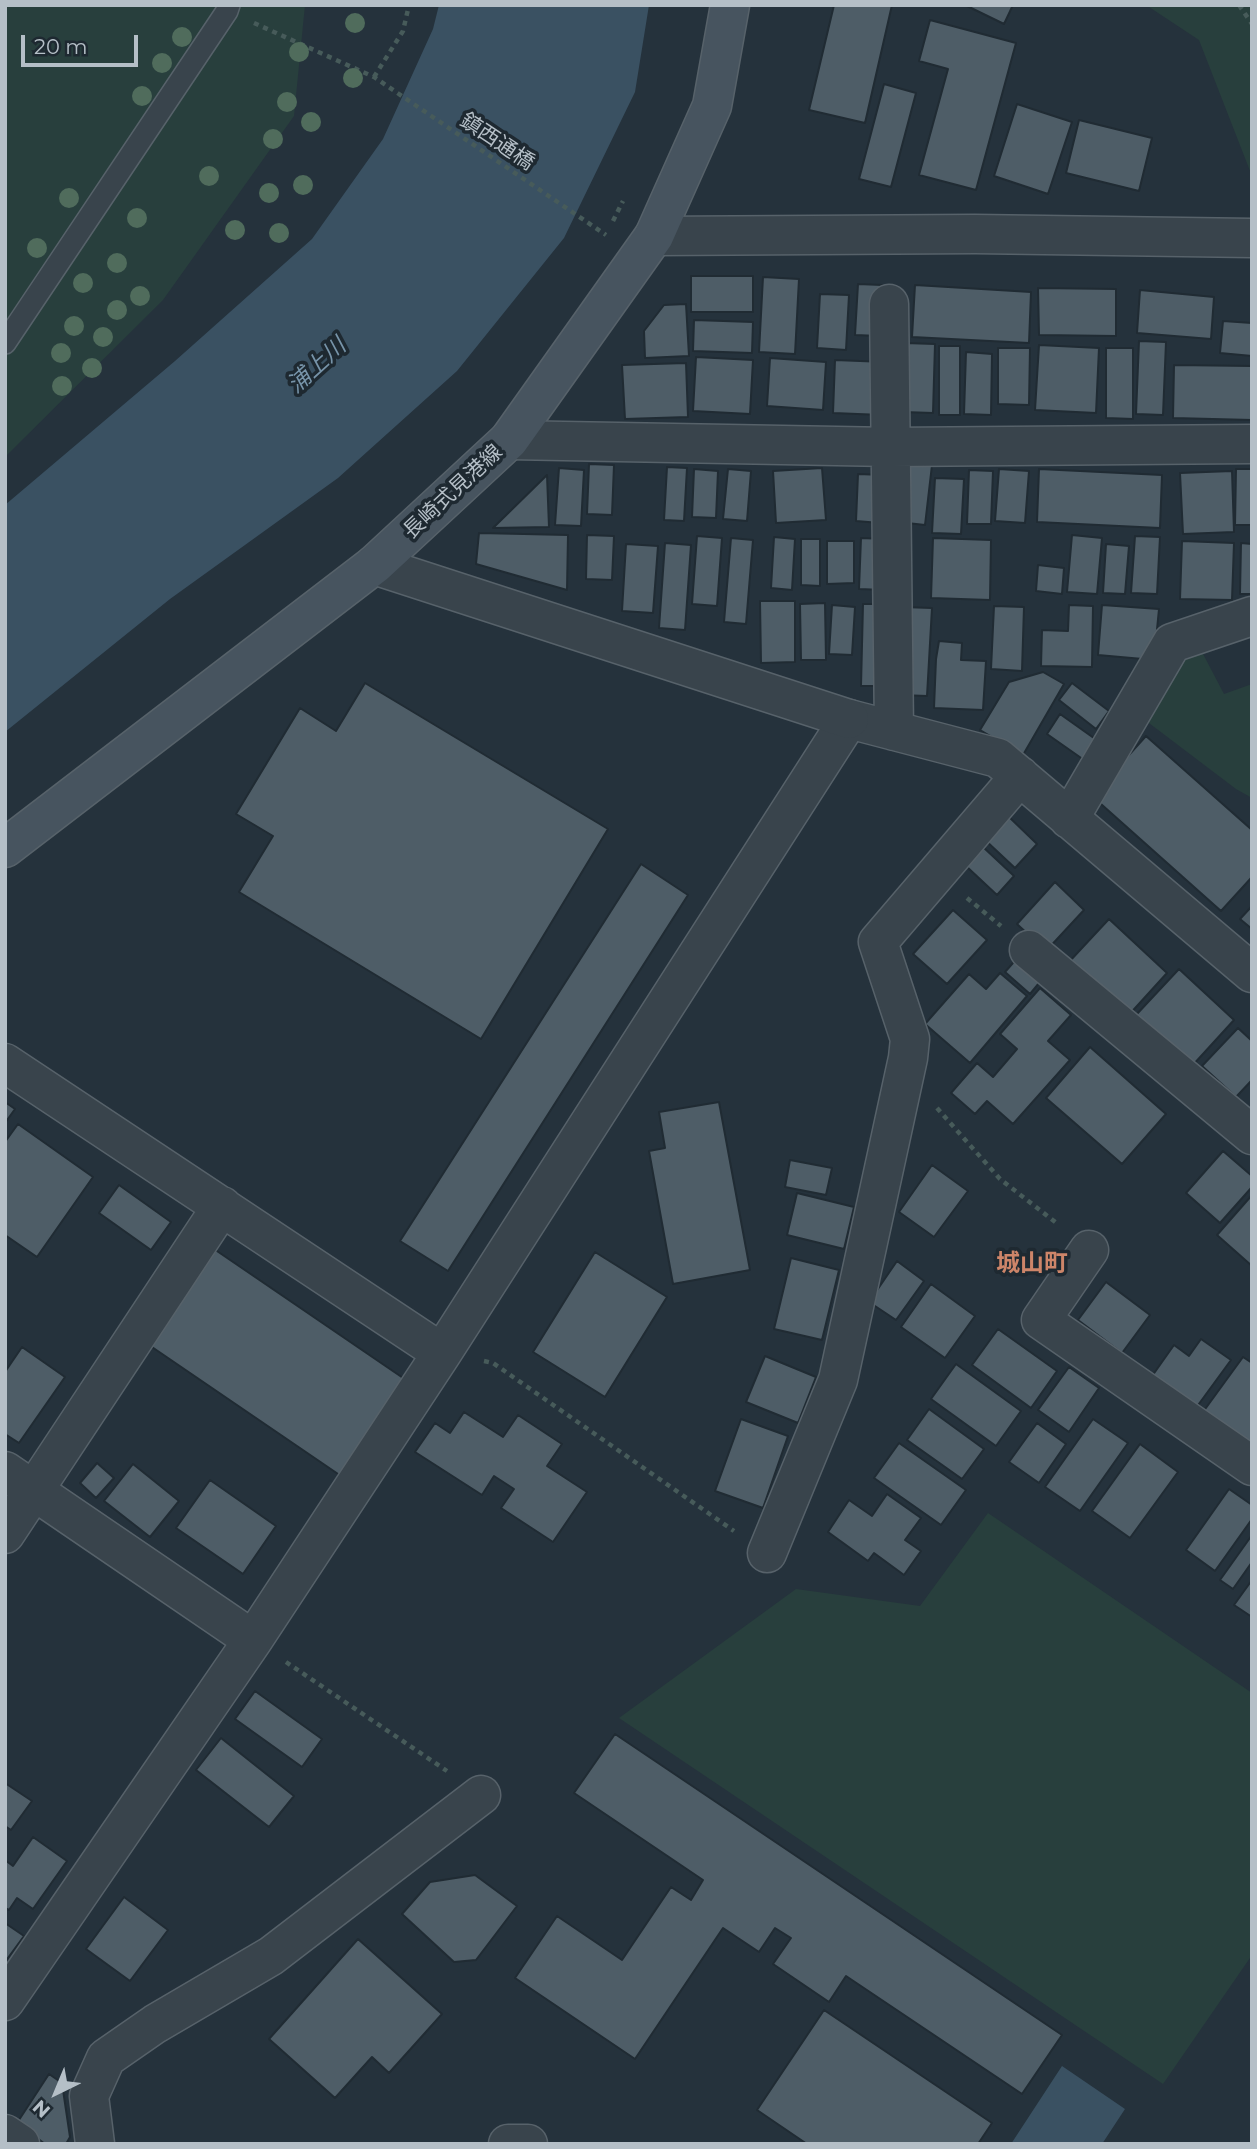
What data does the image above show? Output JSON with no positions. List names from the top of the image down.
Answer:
{
  "streets": {
    "main road": ["長崎式見港線"],
    "path": ["鎮西通橋"]
  },
  "districts": ["城山町"],
  "water": ["浦上川"],
  "scale_bar": "20 m",
  "north": "bottom left"
}
